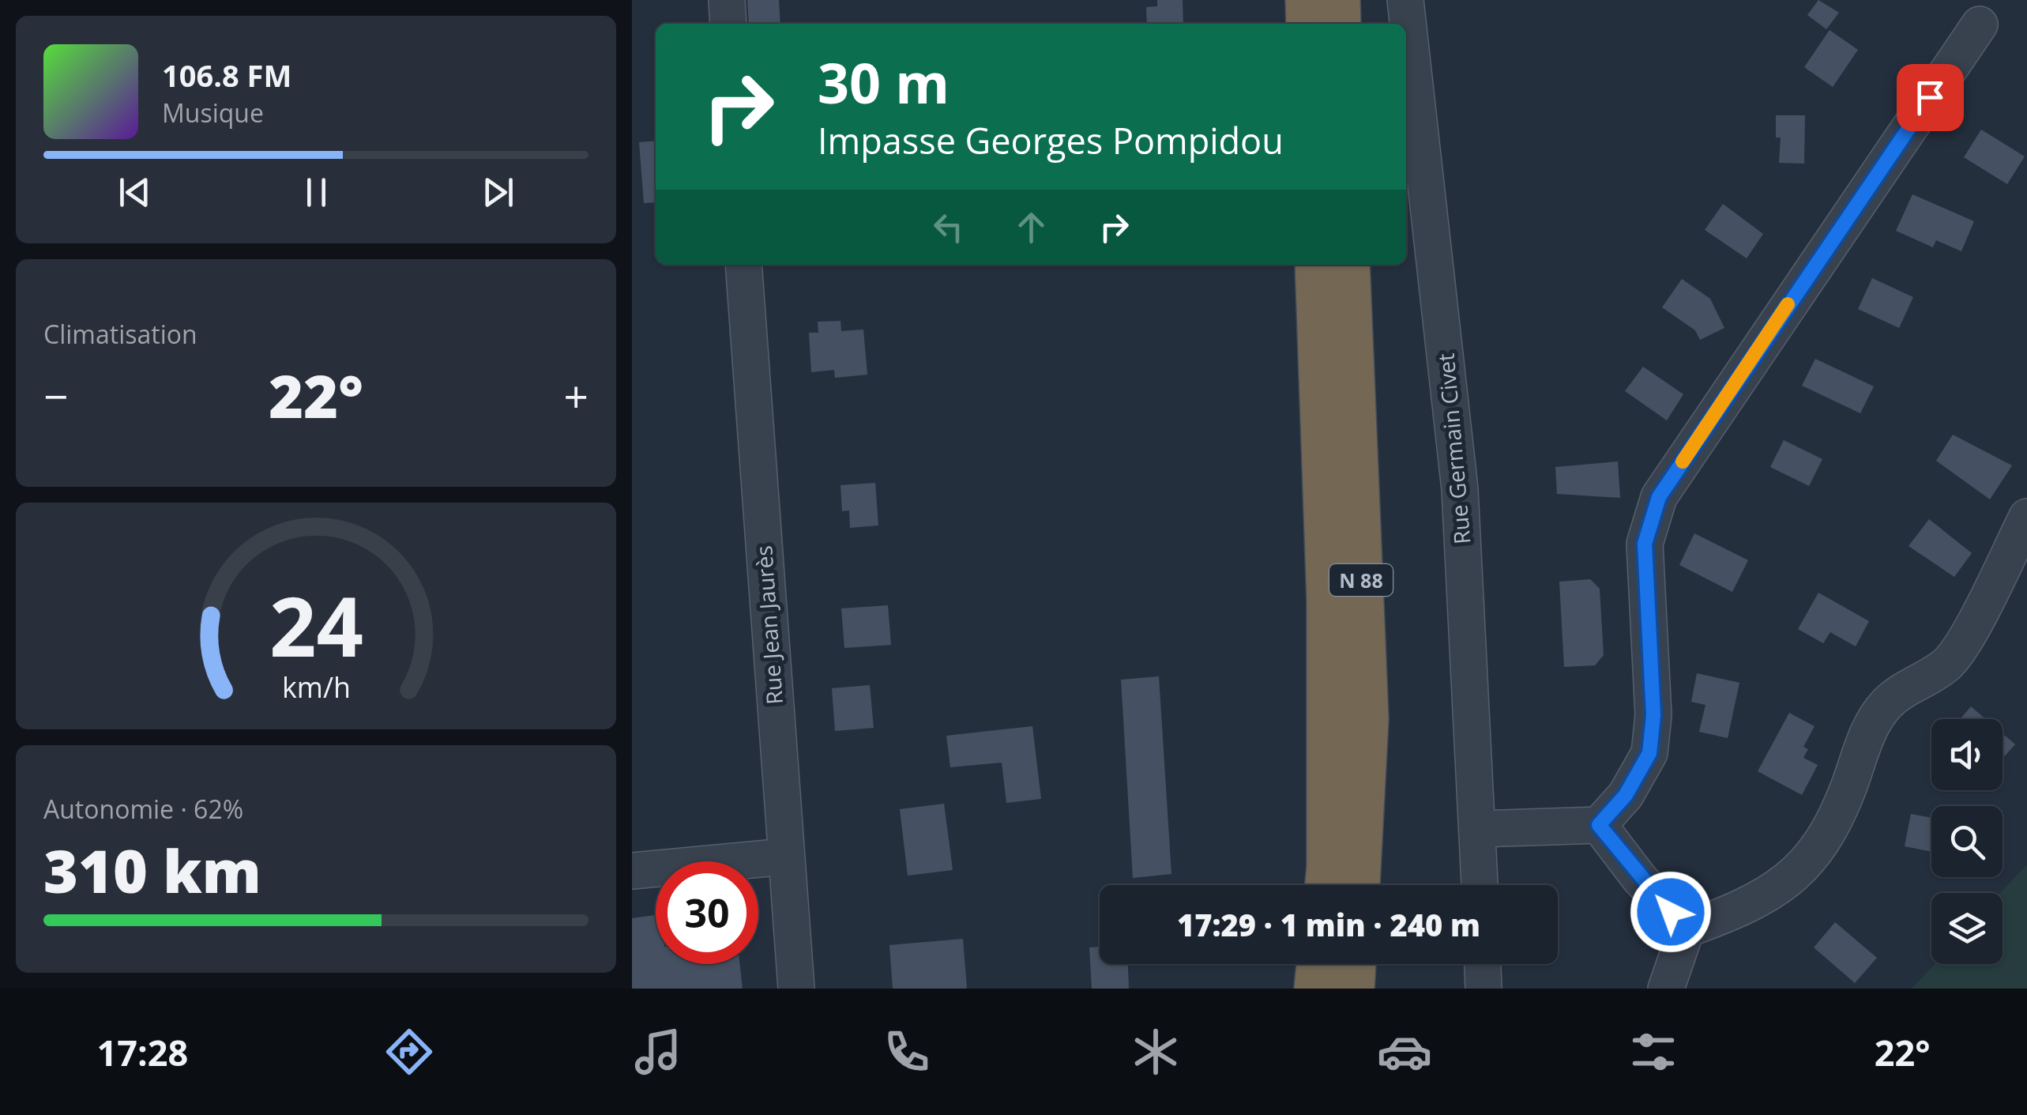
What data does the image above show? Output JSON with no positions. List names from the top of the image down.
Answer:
{
  "streets": {
    "highway": ["N 88"],
    "street": ["Rue Germain Civet", "Rue Jean Jaurès"]
  },
  "page": {
    "turn": ["30 m", "Impasse Georges Pompidou"],
    "song": ["106.8 FM", "Musique"],
    "tile": [
      "Climatisation",
      ["Autonomie · 62%", "310 km"]
    ],
    "heat": ["−", "22°", "+"],
    "limit": "30",
    "trip": "17:29 · 1 min · 240 m",
    "tabs": ["17:28", "22°"],
    "gauge": ["24", "km/h"]
  }
}
